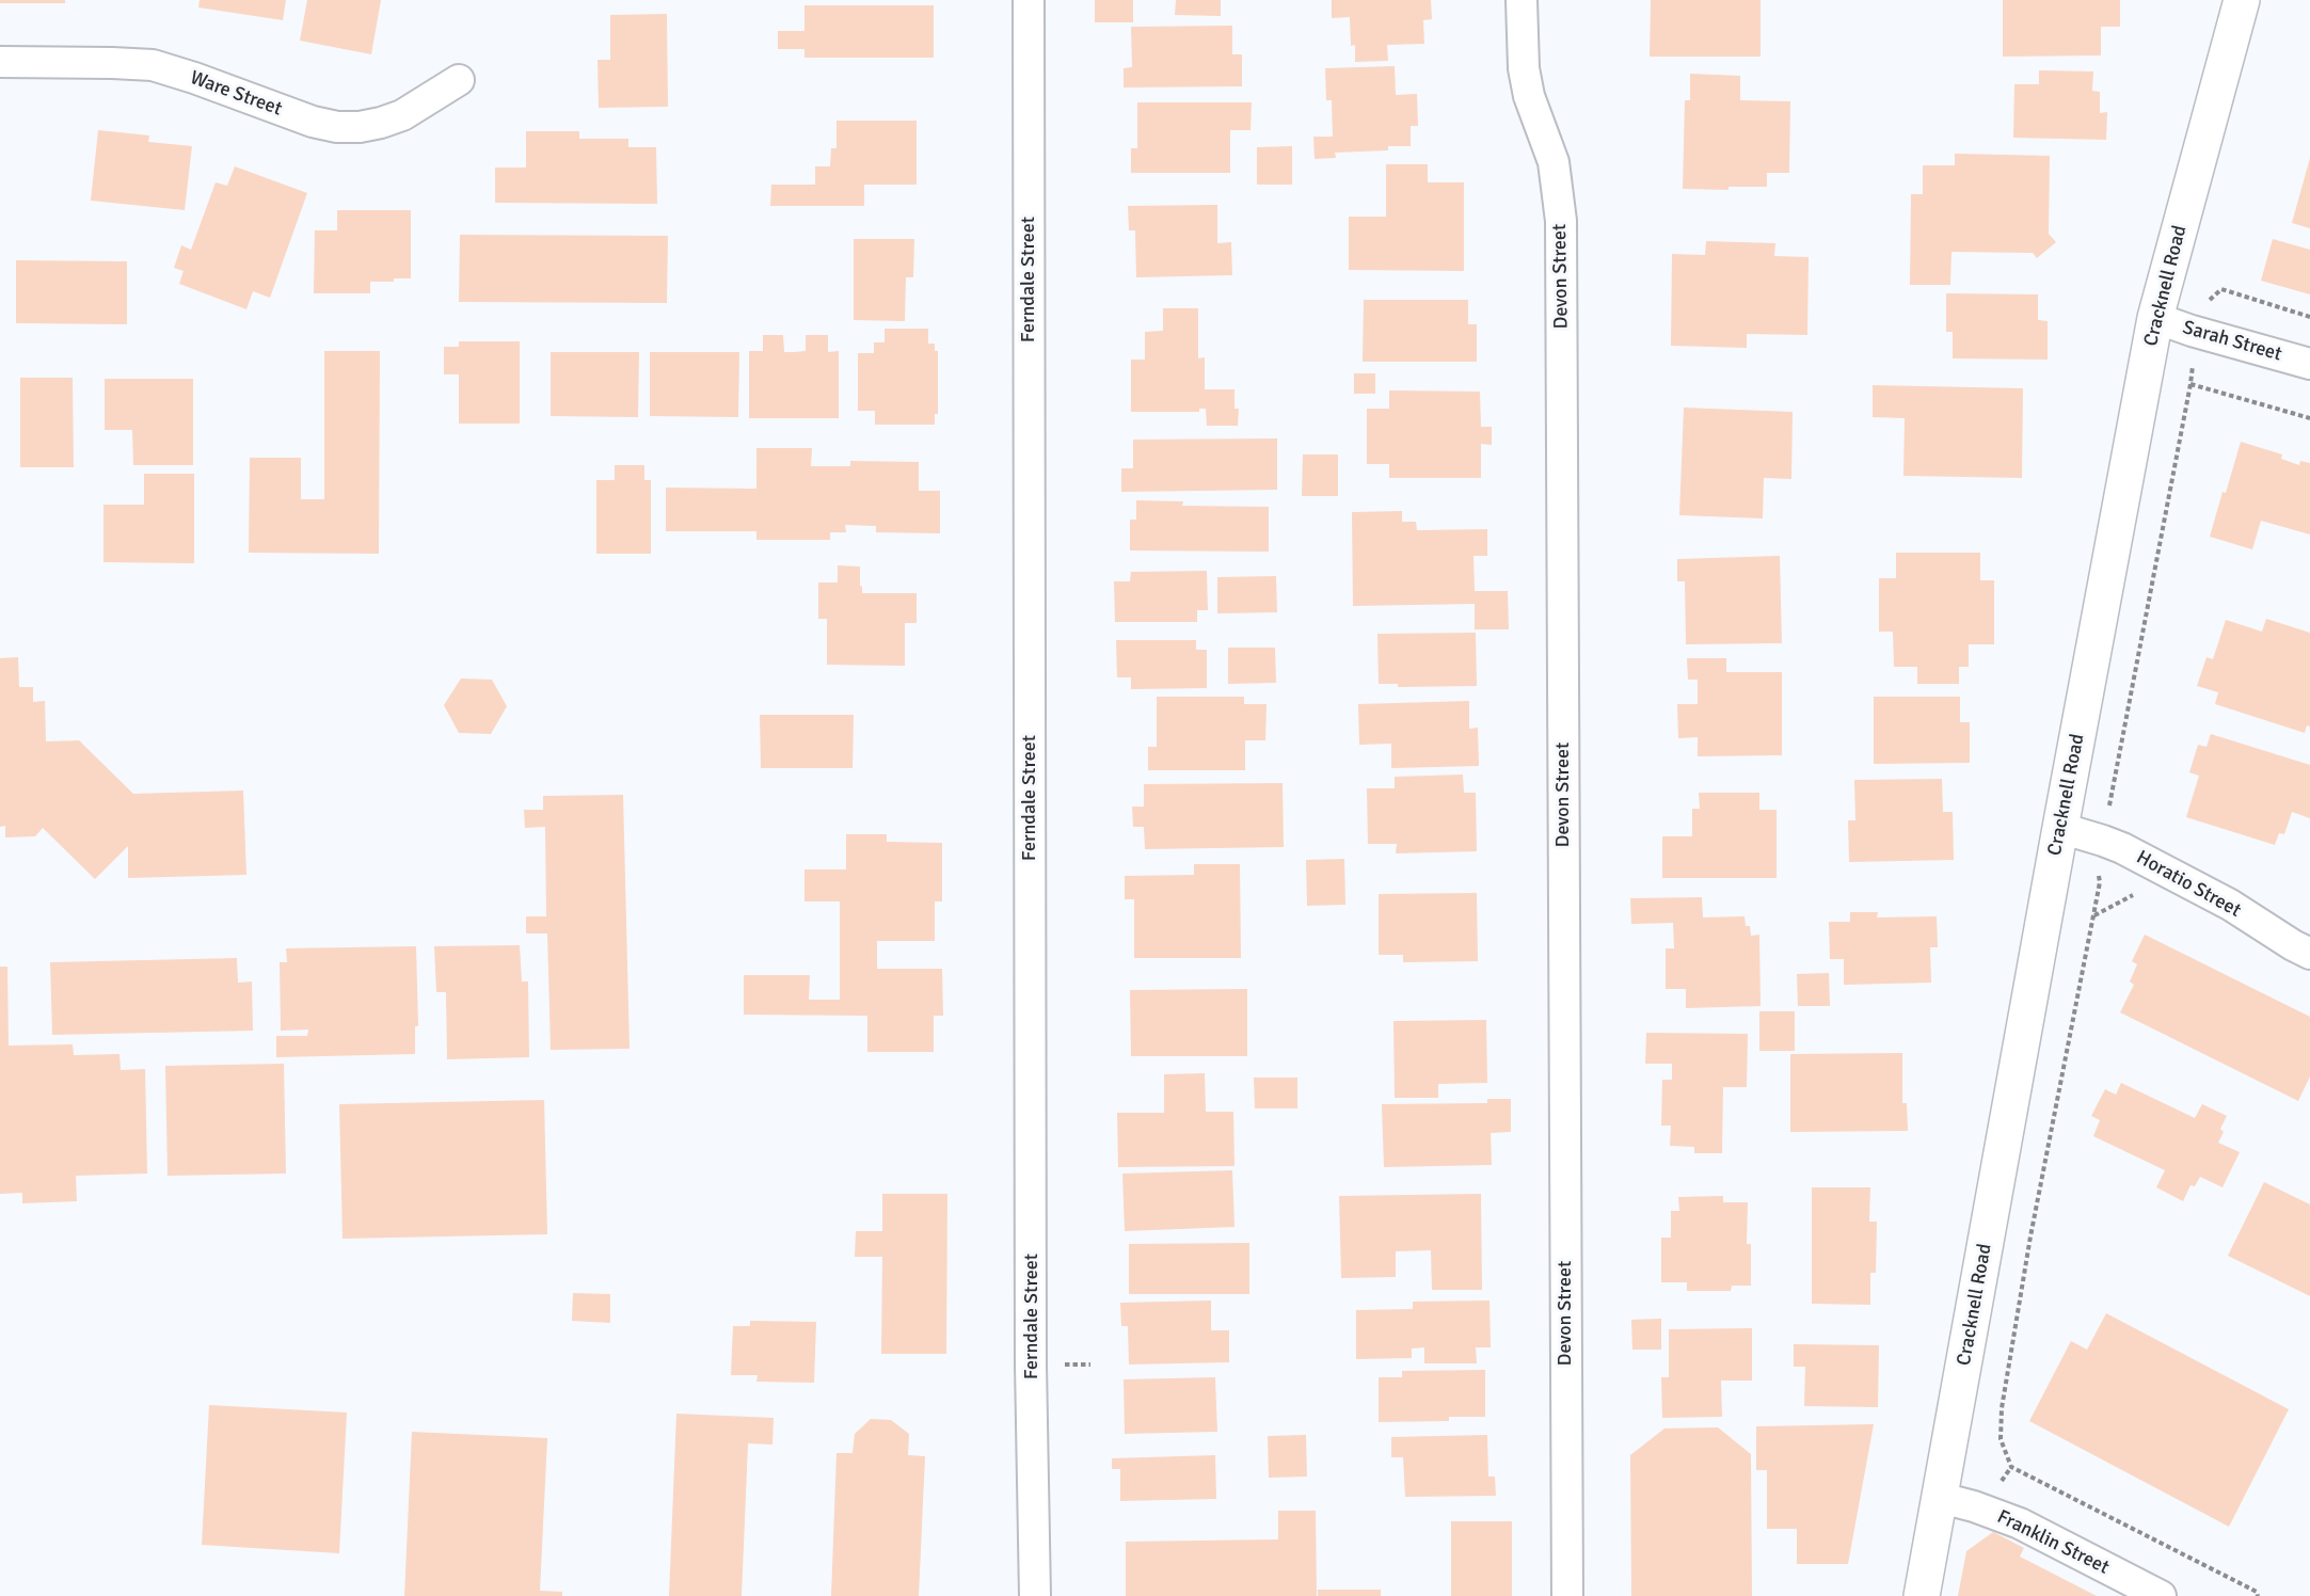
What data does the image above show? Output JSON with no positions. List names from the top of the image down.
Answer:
{
  "streets": {
    "street": [
      "Ware Street",
      "Devon Street",
      "Ferndale Street",
      "Cracknell Road",
      "Sarah Street",
      "Horatio Street",
      "Franklin Street"
    ]
  },
  "crossings": [
    ["Cracknell Road", "Sarah Street"],
    ["Cracknell Road", "Horatio Street"],
    ["Cracknell Road", "Franklin Street"]
  ]
}
